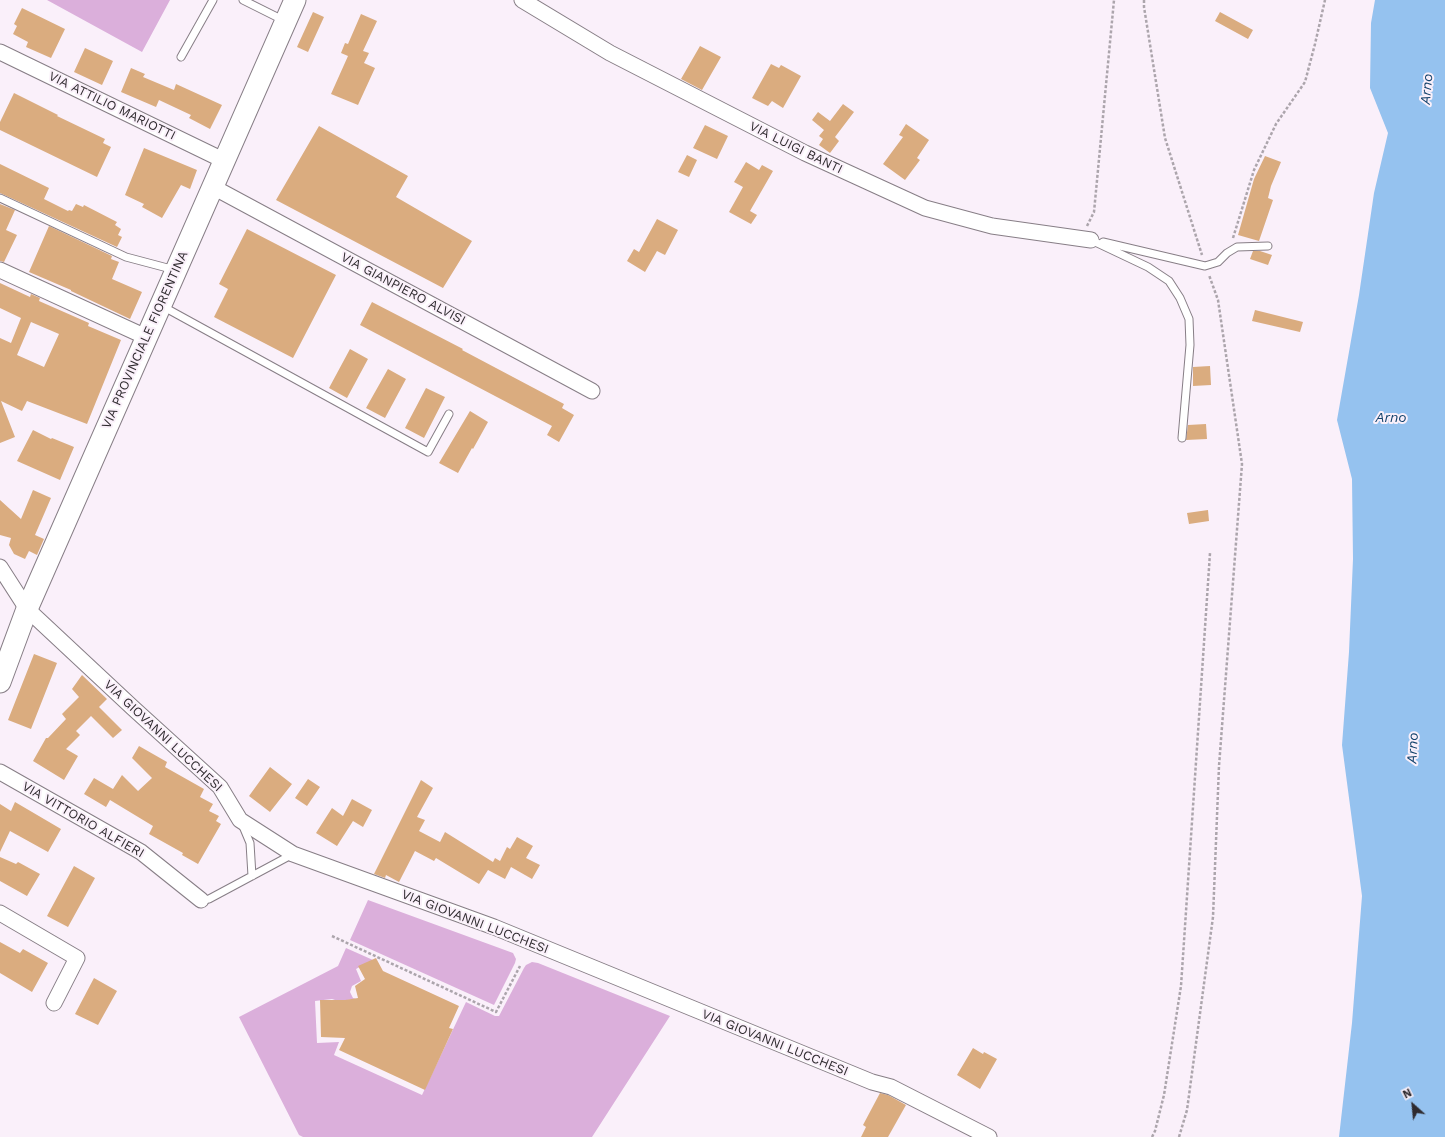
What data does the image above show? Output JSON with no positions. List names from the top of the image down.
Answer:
{
  "streets": {
    "main road": ["VIA PROVINCIALE FIORENTINA"],
    "street": [
      "VIA ATTILIO MARIOTTI",
      "VIA LUIGI BANTI",
      "VIA GIANPIERO ALVISI",
      "VIA GIOVANNI LUCCHESI",
      "VIA VITTORIO ALFIERI"
    ]
  },
  "crossings": [
    ["VIA ATTILIO MARIOTTI", "VIA PROVINCIALE FIORENTINA"],
    ["VIA GIANPIERO ALVISI", "VIA PROVINCIALE FIORENTINA"],
    ["VIA PROVINCIALE FIORENTINA", "VIA GIOVANNI LUCCHESI"]
  ],
  "water": ["Arno"],
  "north": "top left"
}
